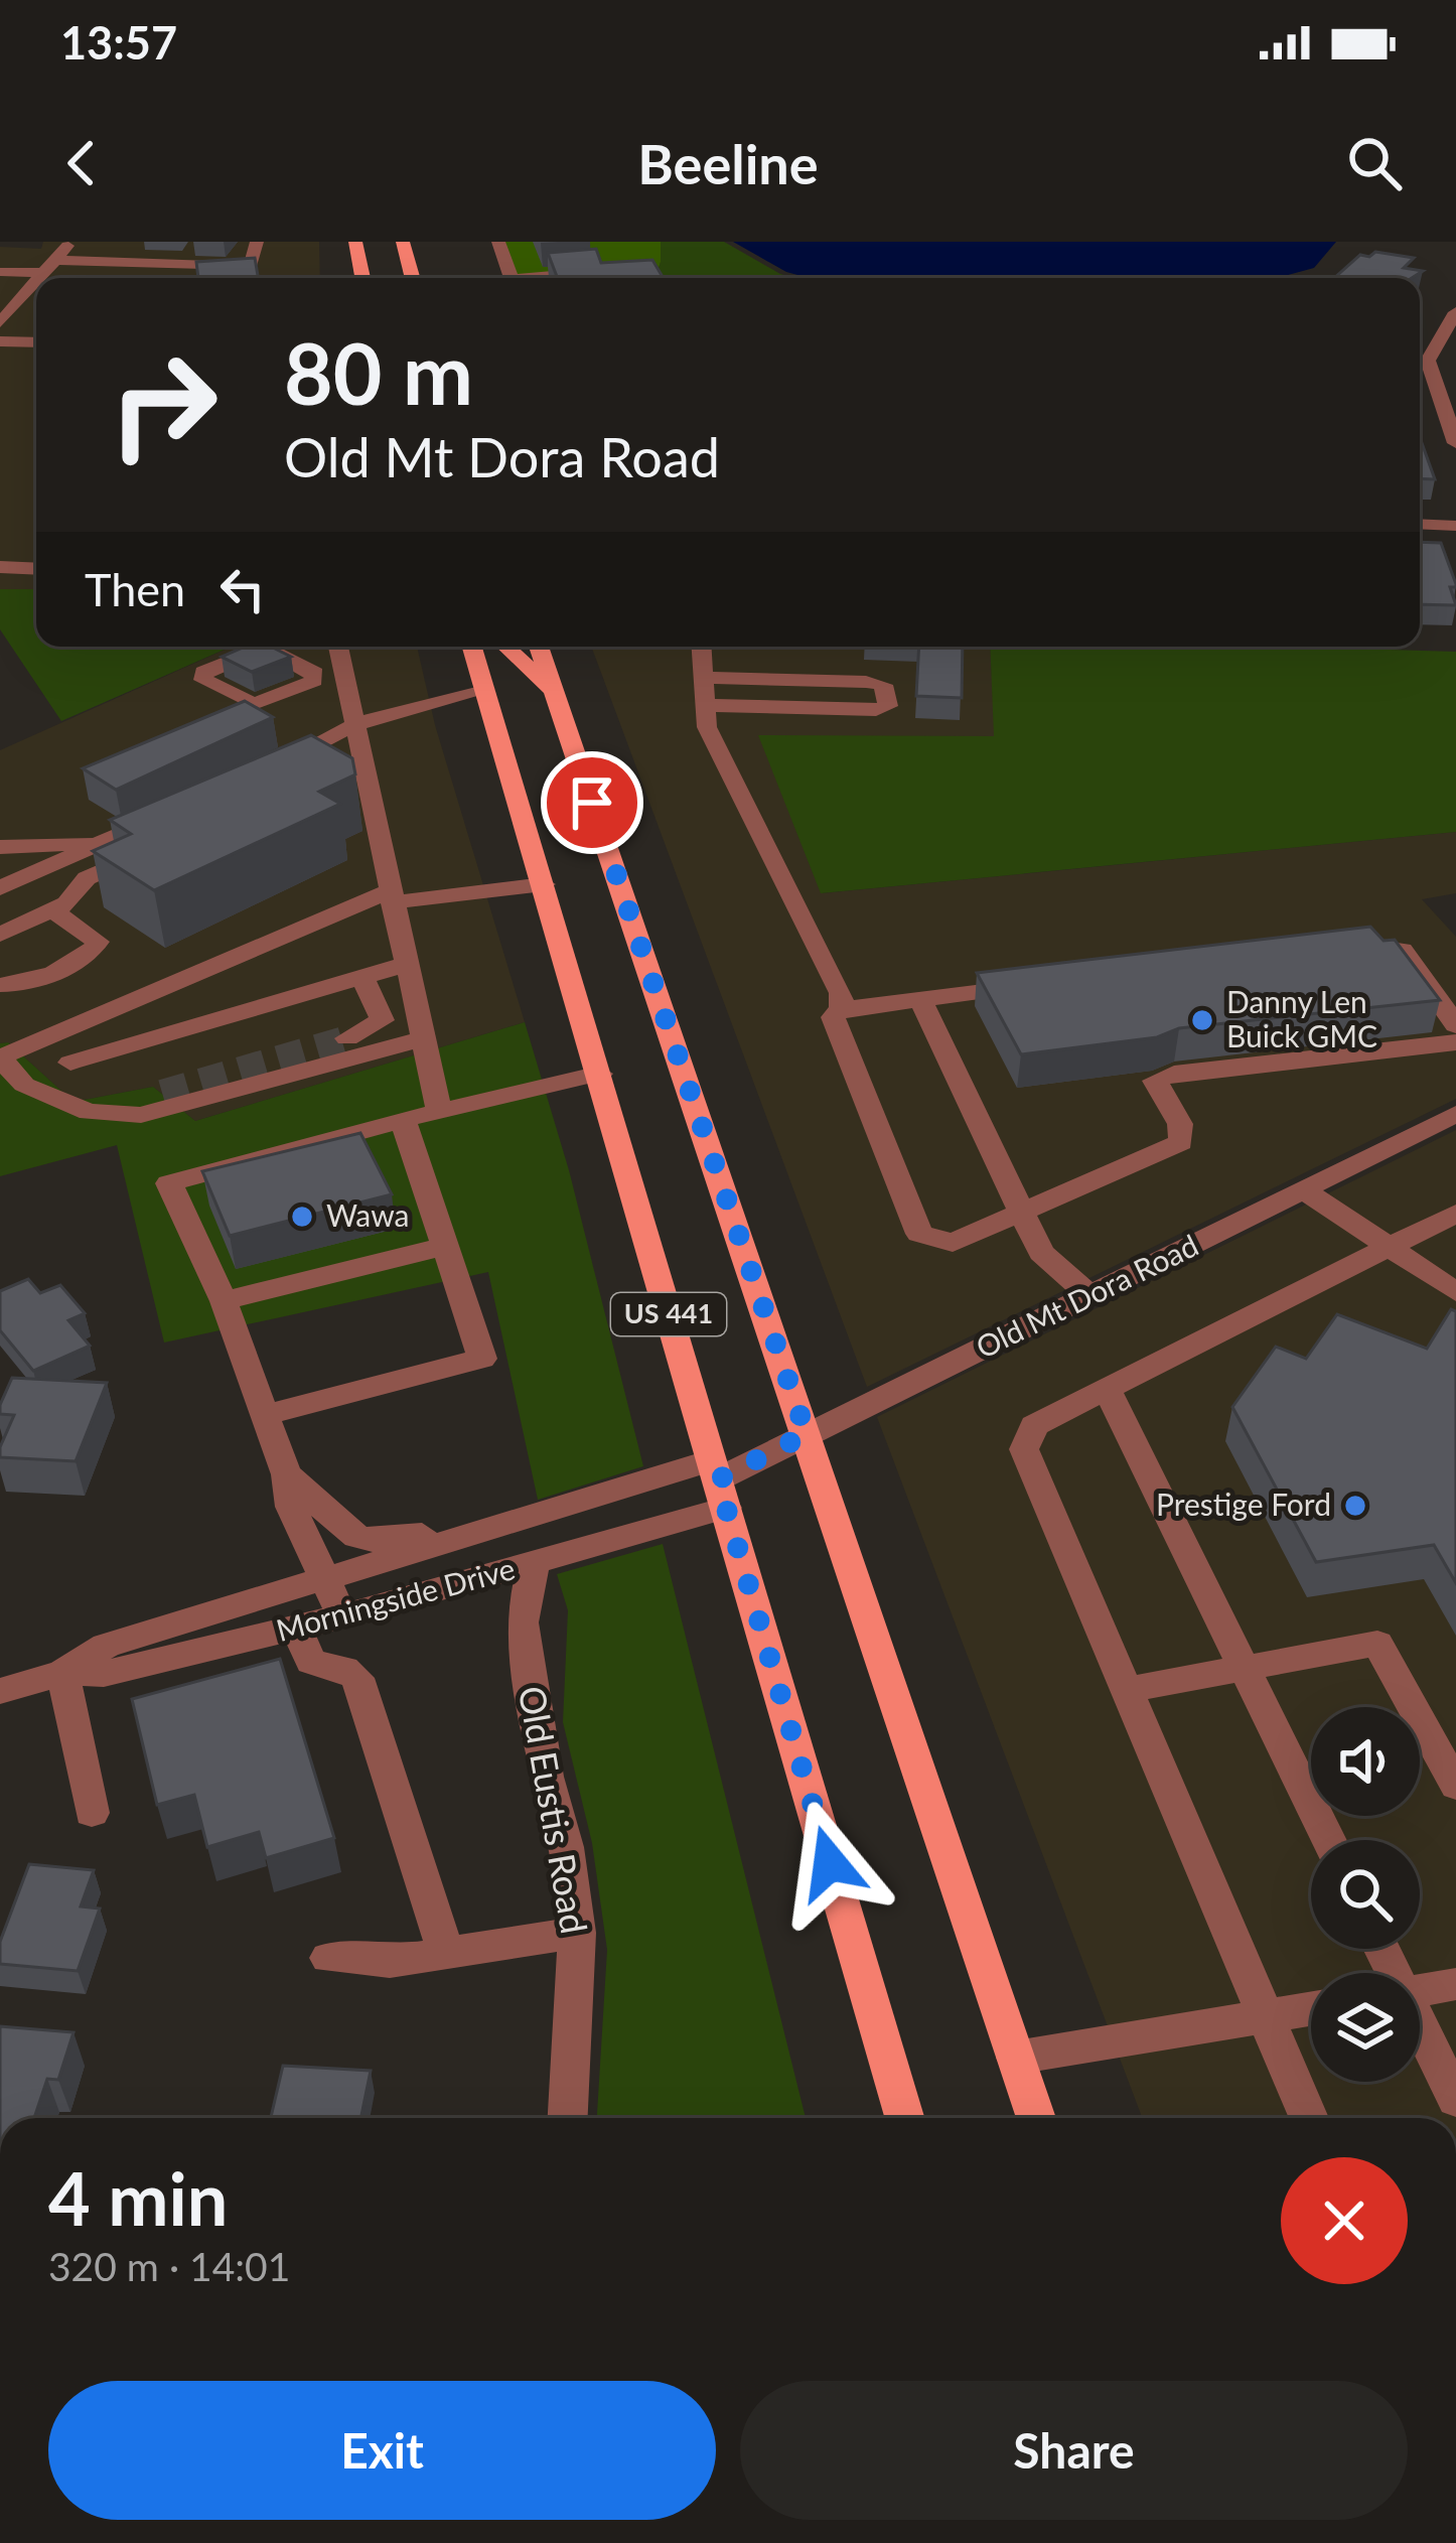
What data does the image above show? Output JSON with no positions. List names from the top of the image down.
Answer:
{
  "streets": {
    "main road": ["US 441"],
    "street": ["Old Mt Dora Road", "Morningside Drive", "Old Eustis Road"]
  },
  "crossings": [
    ["Old Mt Dora Road", "US 441"],
    ["Old Mt Dora Road", "Morningside Drive"],
    ["US 441", "Morningside Drive"],
    ["Morningside Drive", "Old Eustis Road"]
  ],
  "places": ["Danny Len Buick GMC", "Wawa", "Prestige Ford"],
  "page": {
    "status": "13:57",
    "header": "Beeline",
    "turn": ["80 m", "Old Mt Dora Road"],
    "then": "Then",
    "heading": ["4 min", "320 m · 14:01"],
    "buttons": ["Exit", "Share"]
  }
}
